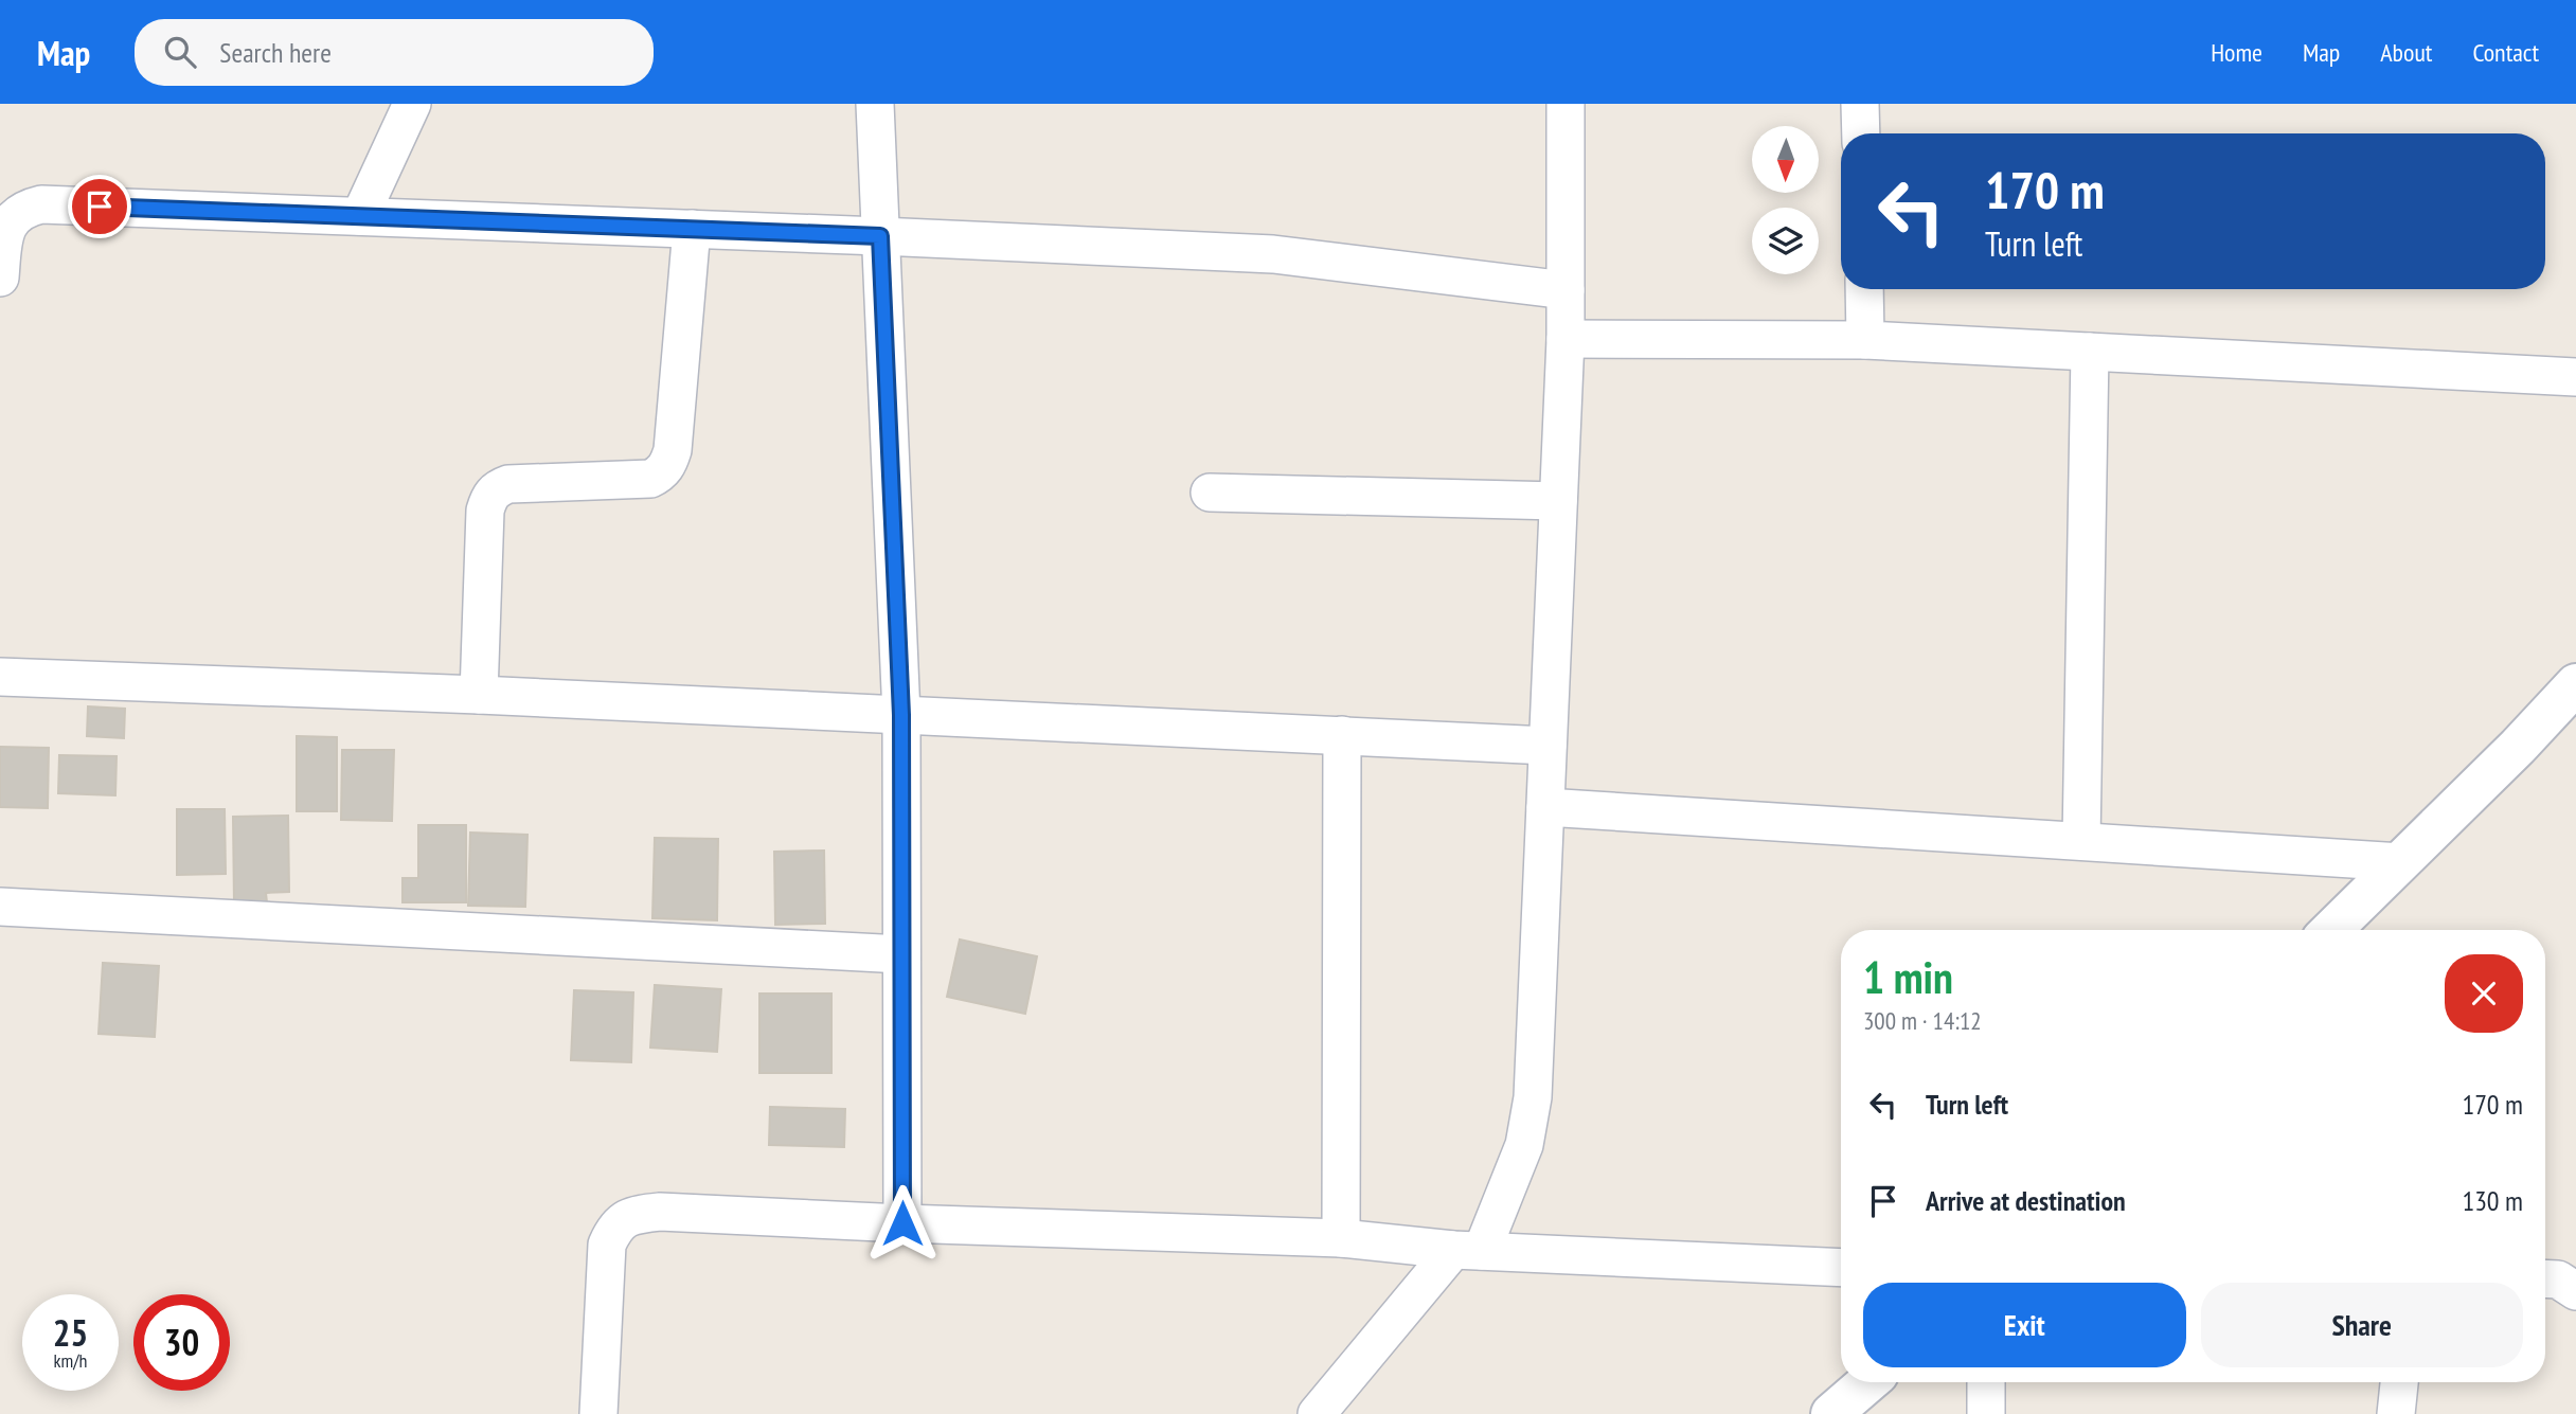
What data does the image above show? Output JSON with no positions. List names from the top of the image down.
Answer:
{
  "north": "bottom",
  "page": {
    "header": "Map",
    "search": "Search here",
    "nav": [
      "Home",
      "Map",
      "About",
      "Contact"
    ],
    "turn": ["170 m", "Turn left"],
    "heading": ["1 min", "300 m · 14:12"],
    "list": [
      {
        "name": "Turn left",
        "value": "170 m"
      },
      {
        "name": "Arrive at destination",
        "value": "130 m"
      }
    ],
    "buttons": ["Exit", "Share"],
    "speed": "25 km/h",
    "limit": "30"
  }
}
